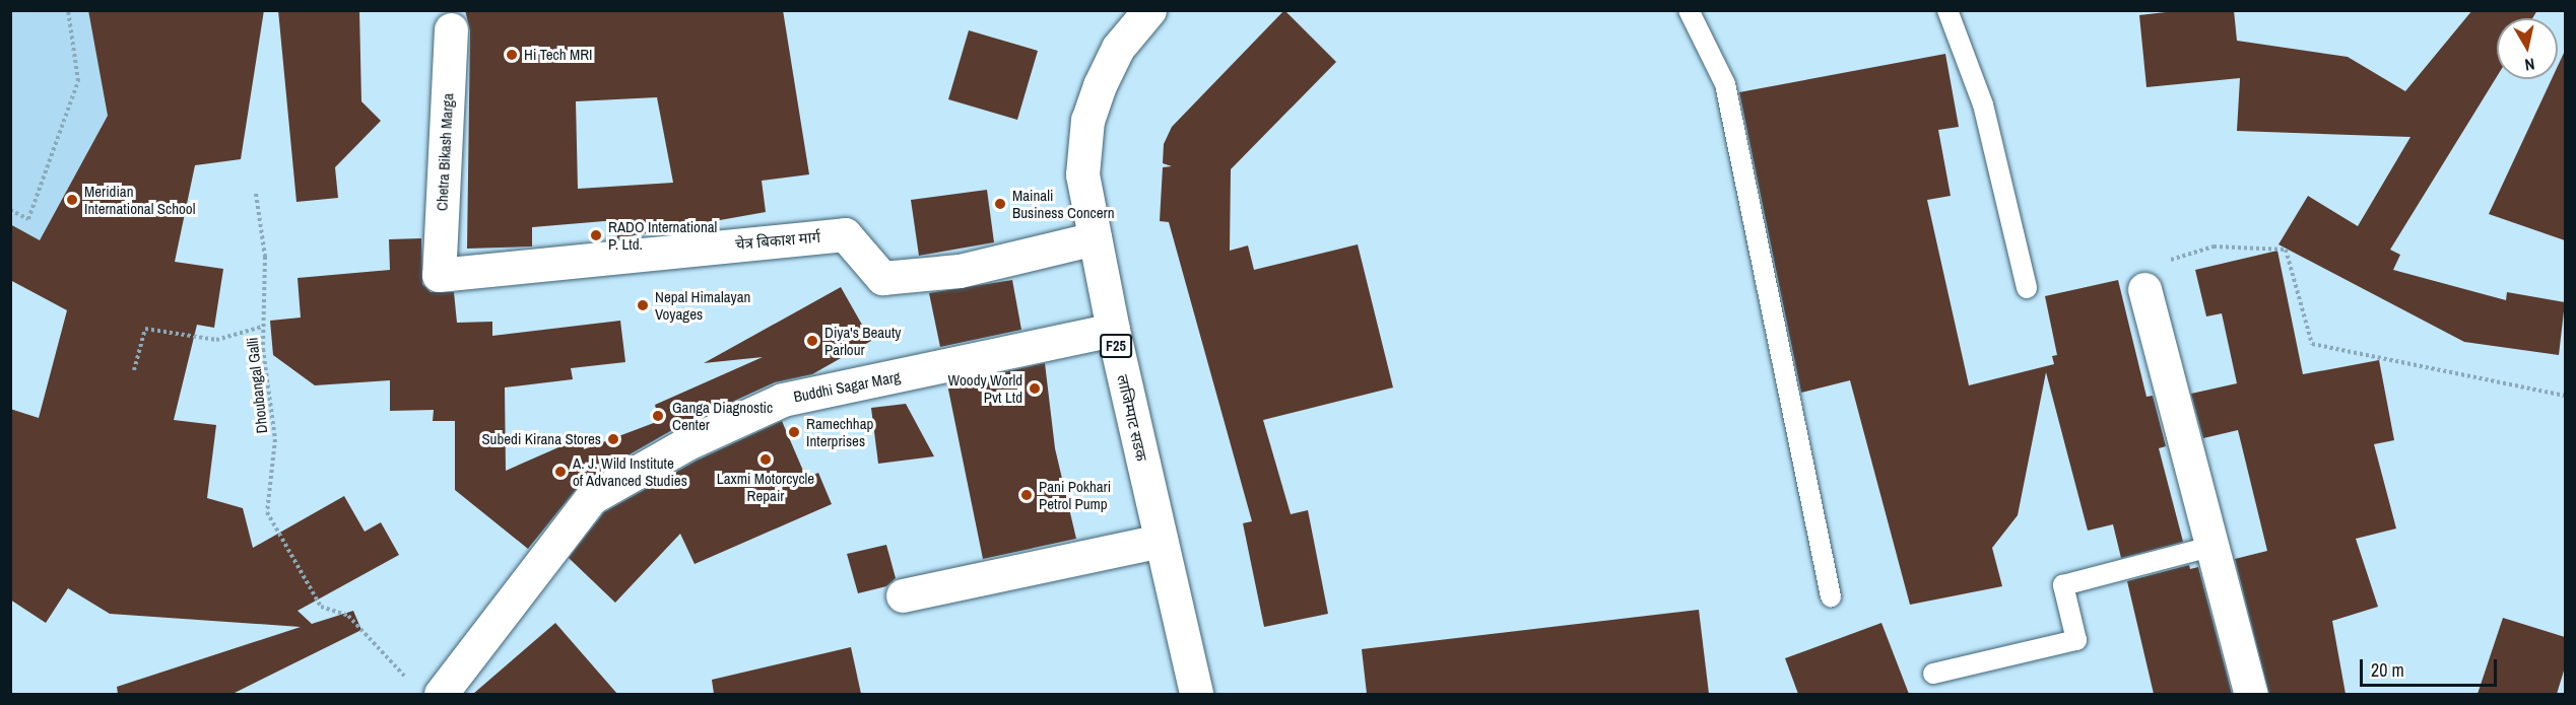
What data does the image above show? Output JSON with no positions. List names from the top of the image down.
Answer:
{
  "streets": {
    "street": [
      "Chetra Bikash Marga",
      "चेत्र बिकाश मार्ग",
      "F25",
      "Buddhi Sagar Marg",
      "लाजिम्पाट सडक"
    ],
    "path": ["Dhoubangal Galli"]
  },
  "crossings": [
    ["Chetra Bikash Marga", "चेत्र बिकाश मार्ग"],
    ["चेत्र बिकाश मार्ग", "लाजिम्पाट सडक"],
    ["Dhoubangal Galli", "Buddhi Sagar Marg"],
    ["Buddhi Sagar Marg", "लाजिम्पाट सडक"]
  ],
  "places": [
    "Hi Tech MRI",
    "Meridian International School",
    "Mainali Business Concern",
    "RADO International P. Ltd.",
    "Nepal Himalayan Voyages",
    "Diya's Beauty Parlour",
    "Woody World Pvt Ltd",
    "Ganga Diagnostic Center",
    "Ramechhap Interprises",
    "Subedi Kirana Stores",
    "Laxmi Motorcycle Repair",
    "A. J. Wild Institute of Advanced Studies",
    "Pani Pokhari Petrol Pump"
  ],
  "scale_bar": "20 m",
  "north": "bottom"
}
